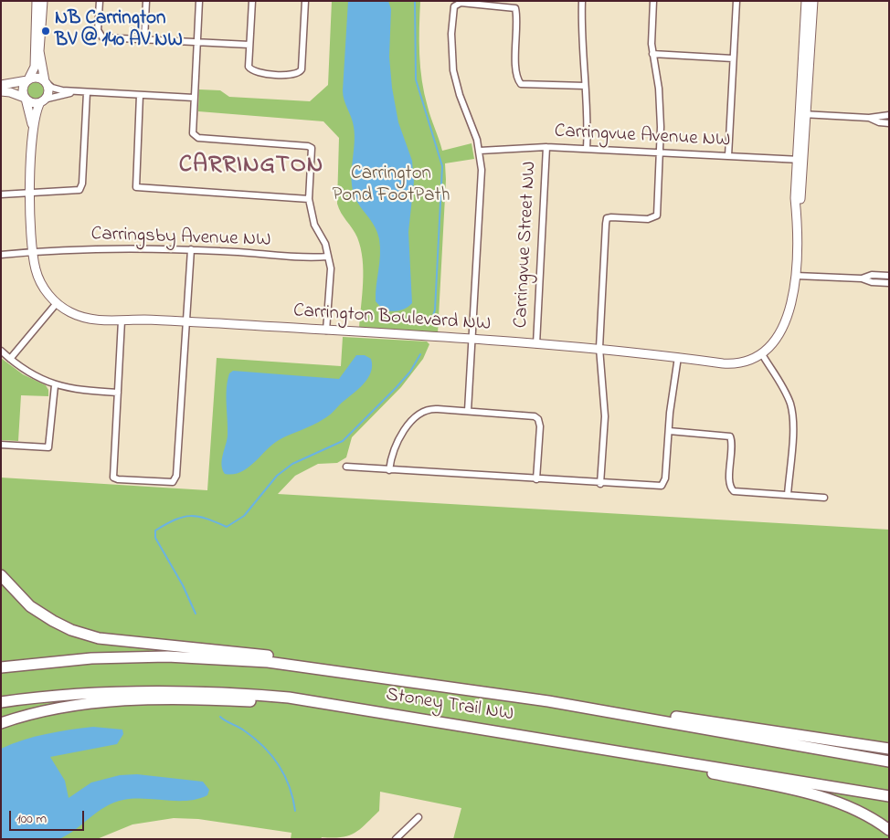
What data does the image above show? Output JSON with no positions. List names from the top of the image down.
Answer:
{
  "streets": {
    "highway": ["Stoney Trail NW"],
    "street": [
      "Carringvue Avenue NW",
      "Carringsby Avenue NW",
      "Carringvue Street NW",
      "Carrington Boulevard NW"
    ]
  },
  "crossings": [
    ["Carringvue Avenue NW", "Carringvue Street NW"],
    ["Carringsby Avenue NW", "Carrington Boulevard NW"],
    ["Carringvue Street NW", "Carrington Boulevard NW"]
  ],
  "districts": ["CARRINGTON"],
  "parks": ["Carrington Pond FootPath"],
  "places": ["NB Carrington BV @ 140 AV NW"],
  "scale_bar": "100 m"
}
